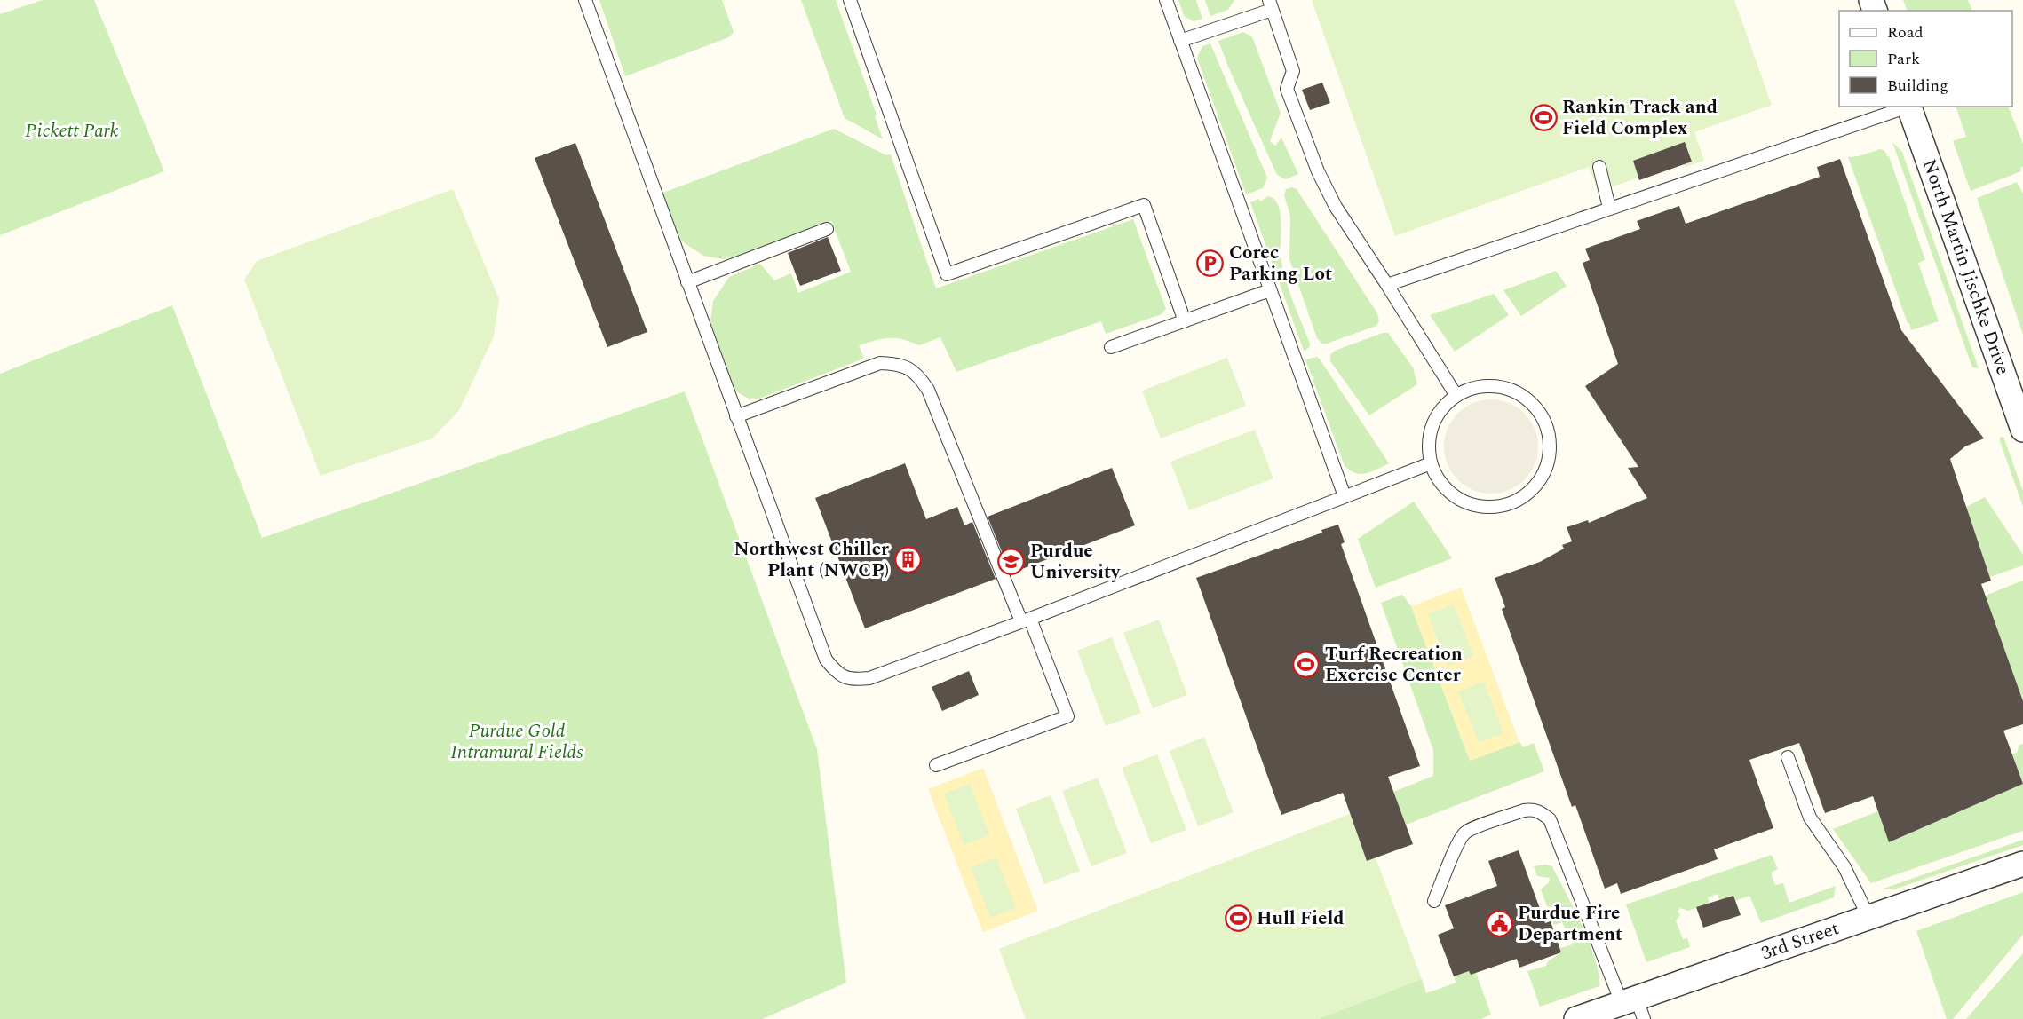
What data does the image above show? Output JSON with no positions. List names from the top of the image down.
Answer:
{
  "streets": {
    "street": ["North Martin Jischke Drive", "3rd Street"]
  },
  "parks": ["Pickett Park", "Purdue Gold Intramural Fields"],
  "places": {
    "sports": ["Rankin Track and Field Complex", "Turf Recreation Exercise Center", "Hull Field"],
    "parking": ["Corec Parking Lot"],
    "building": ["Northwest Chiller Plant (NWCP)"],
    "school or university": ["Purdue University"],
    "public building": ["Purdue Fire Department"]
  },
  "legend": ["Road", "Park", "Building"]
}
